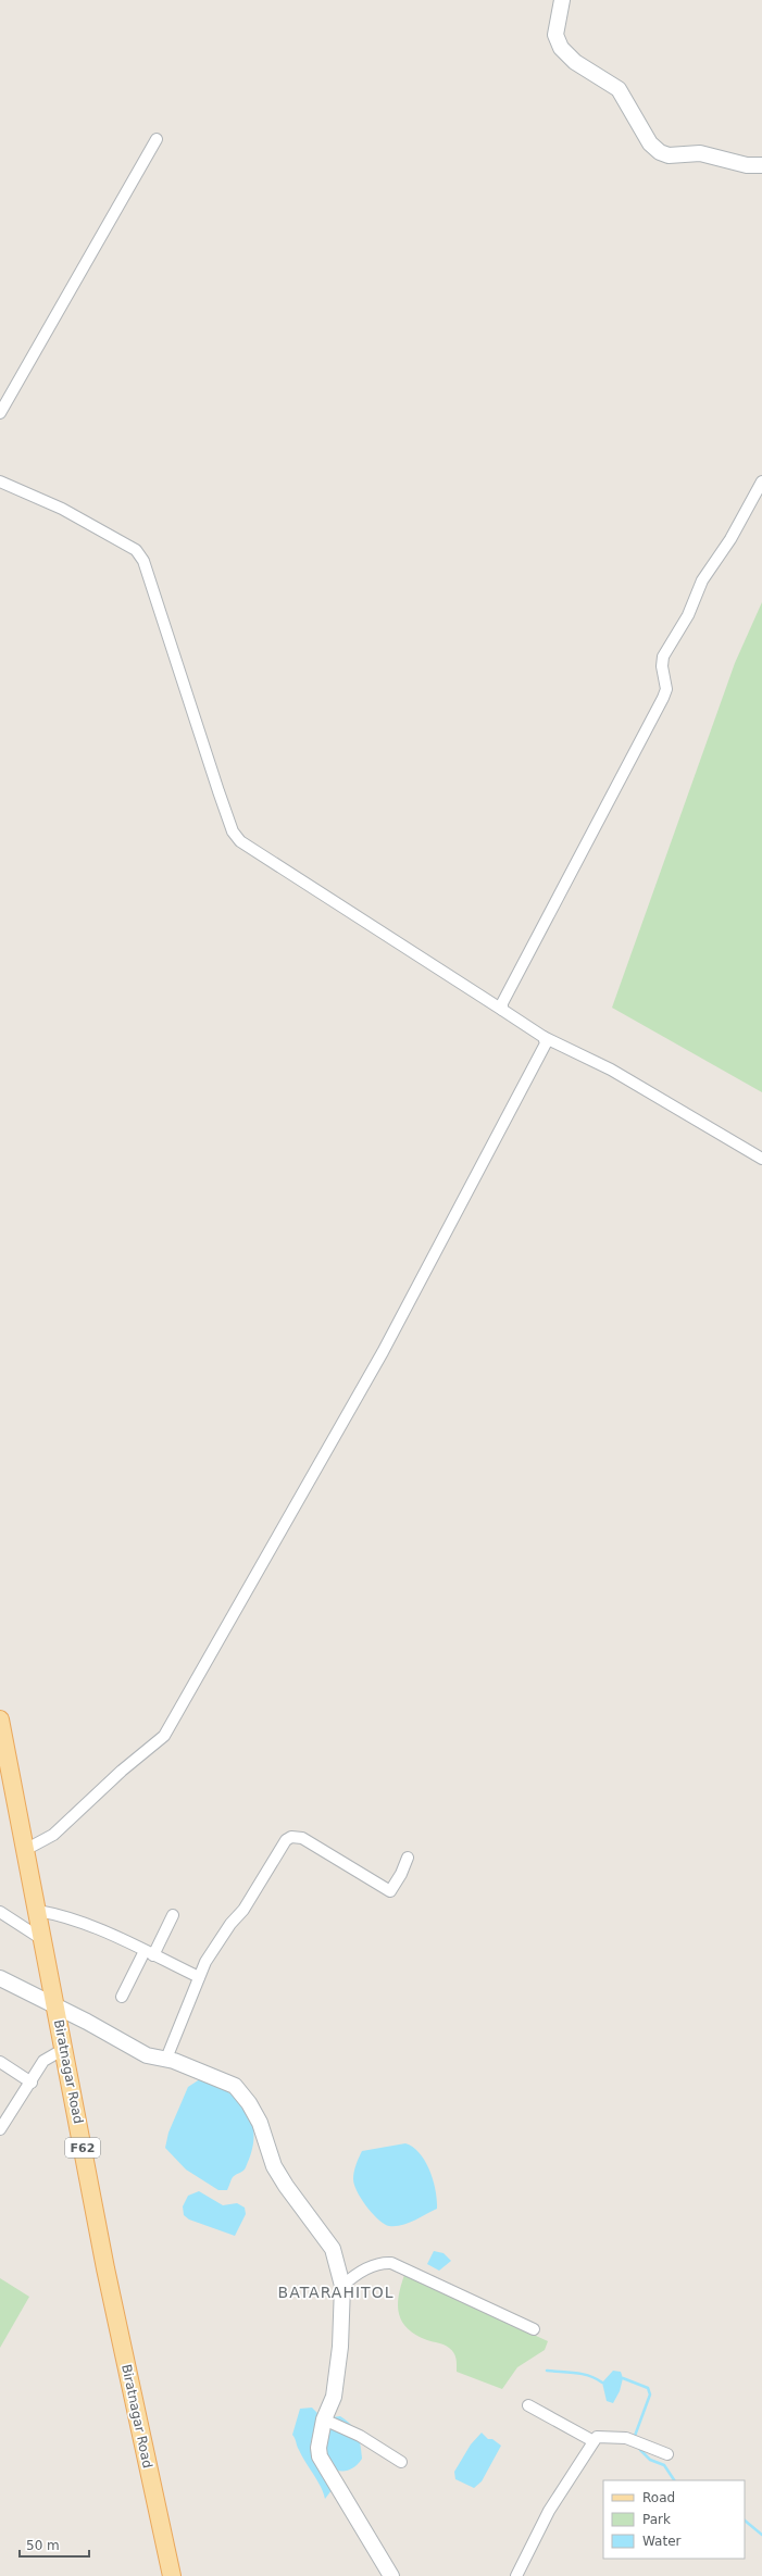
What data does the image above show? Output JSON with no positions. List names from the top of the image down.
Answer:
{
  "streets": {
    "main road": ["Biratnagar Road", "F62"]
  },
  "districts": ["BATARAHITOL"],
  "legend": ["Road", "Park", "Water"],
  "scale_bar": "50 m"
}
